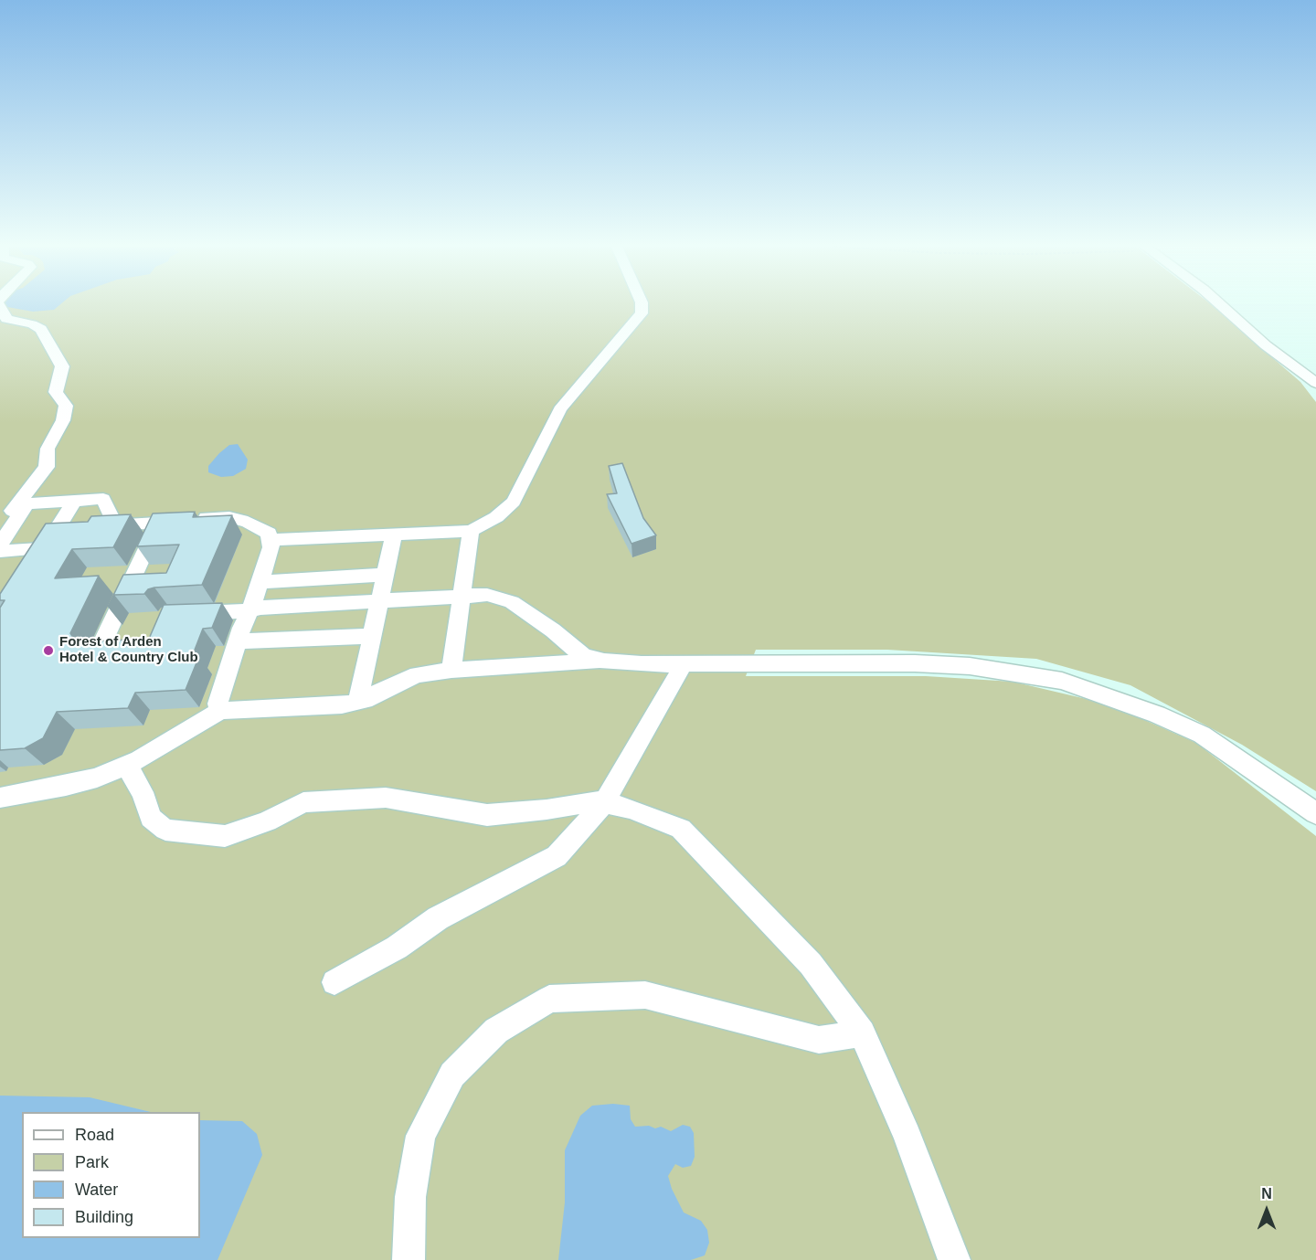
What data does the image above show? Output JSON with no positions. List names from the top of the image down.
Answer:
{
  "places": ["Forest of Arden Hotel & Country Club"],
  "legend": [
    "Road",
    "Park",
    "Water",
    "Building"
  ],
  "north": "top"
}
